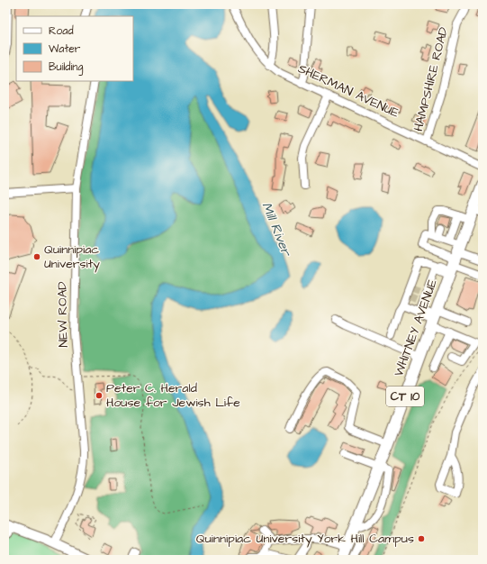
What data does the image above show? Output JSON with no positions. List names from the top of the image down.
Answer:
{
  "streets": {
    "highway": ["WHITNEY AVENUE", "CT 10"],
    "street": ["HAMPSHIRE ROAD", "SHERMAN AVENUE", "NEW ROAD"]
  },
  "crossings": [
    ["HAMPSHIRE ROAD", "SHERMAN AVENUE"]
  ],
  "water": ["Mill River"],
  "places": ["Quinnipiac University", "Peter C. Herald House for Jewish Life", "Quinnipiac University York Hill Campus"],
  "legend": ["Road", "Water", "Building"]
}
